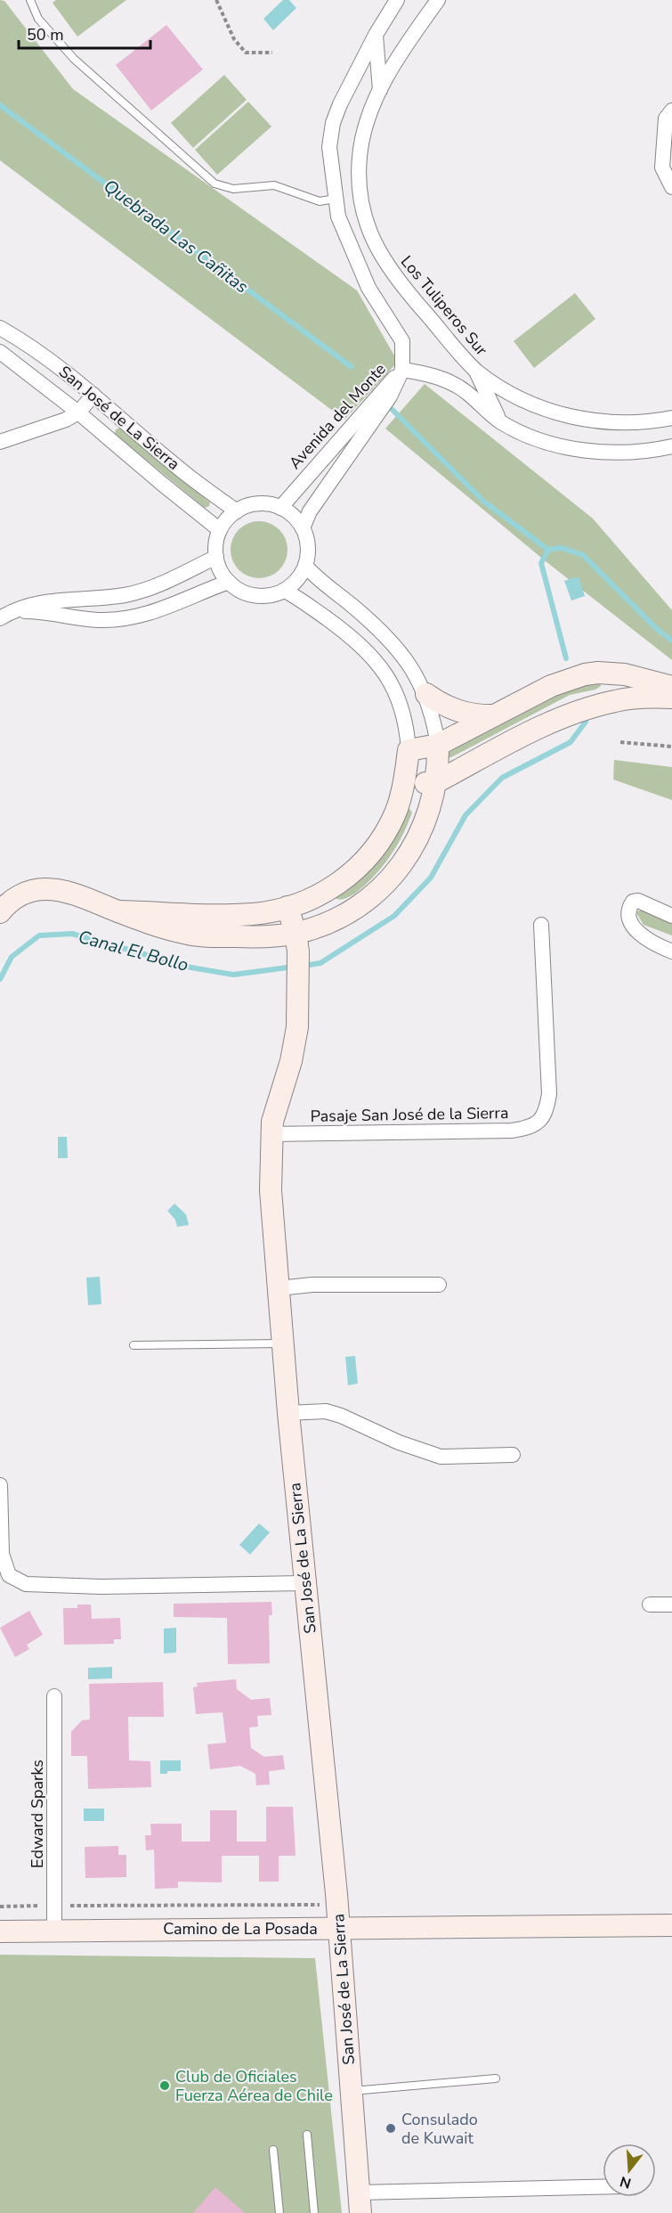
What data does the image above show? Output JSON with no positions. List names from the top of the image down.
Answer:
{
  "streets": {
    "street": [
      "Los Tuliperos Sur",
      "Avenida del Monte",
      "San José de La Sierra",
      "Pasaje San José de la Sierra",
      "Edward Sparks",
      "Camino de La Posada"
    ]
  },
  "crossings": [
    ["Avenida del Monte", "San José de La Sierra"],
    ["San José de La Sierra", "Pasaje San José de la Sierra"],
    ["San José de La Sierra", "Camino de La Posada"],
    ["Edward Sparks", "Camino de La Posada"]
  ],
  "water": ["Quebrada Las Cañitas", "Canal El Bollo"],
  "places": ["Club de Oficiales Fuerza Aérea de Chile", "Consulado de Kuwait"],
  "scale_bar": "50 m",
  "north": "bottom"
}
